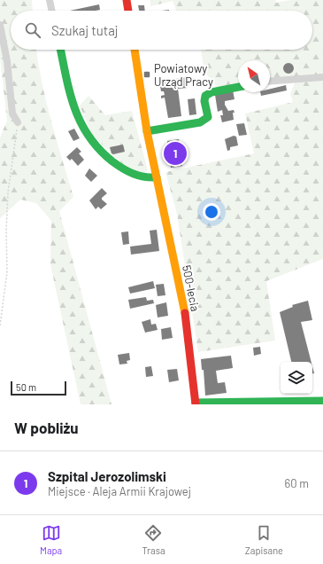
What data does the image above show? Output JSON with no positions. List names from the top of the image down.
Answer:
{
  "streets": {
    "street": ["500-lecia"]
  },
  "places": {
    "transit": ["Powiatowy Urząd Pracy"]
  },
  "scale_bar": "50 m",
  "north": "top left",
  "page": {
    "search": "Szukaj tutaj",
    "pins": "1",
    "scale": "50 m",
    "heading": "W pobliżu",
    "list": [
      {
        "mark": "1",
        "name": "Szpital Jerozolimski",
        "note": "Miejsce · Aleja Armii Krajowej",
        "value": "60 m"
      }
    ],
    "nav": ["Mapa", "Trasa", "Zapisane"]
  }
}
